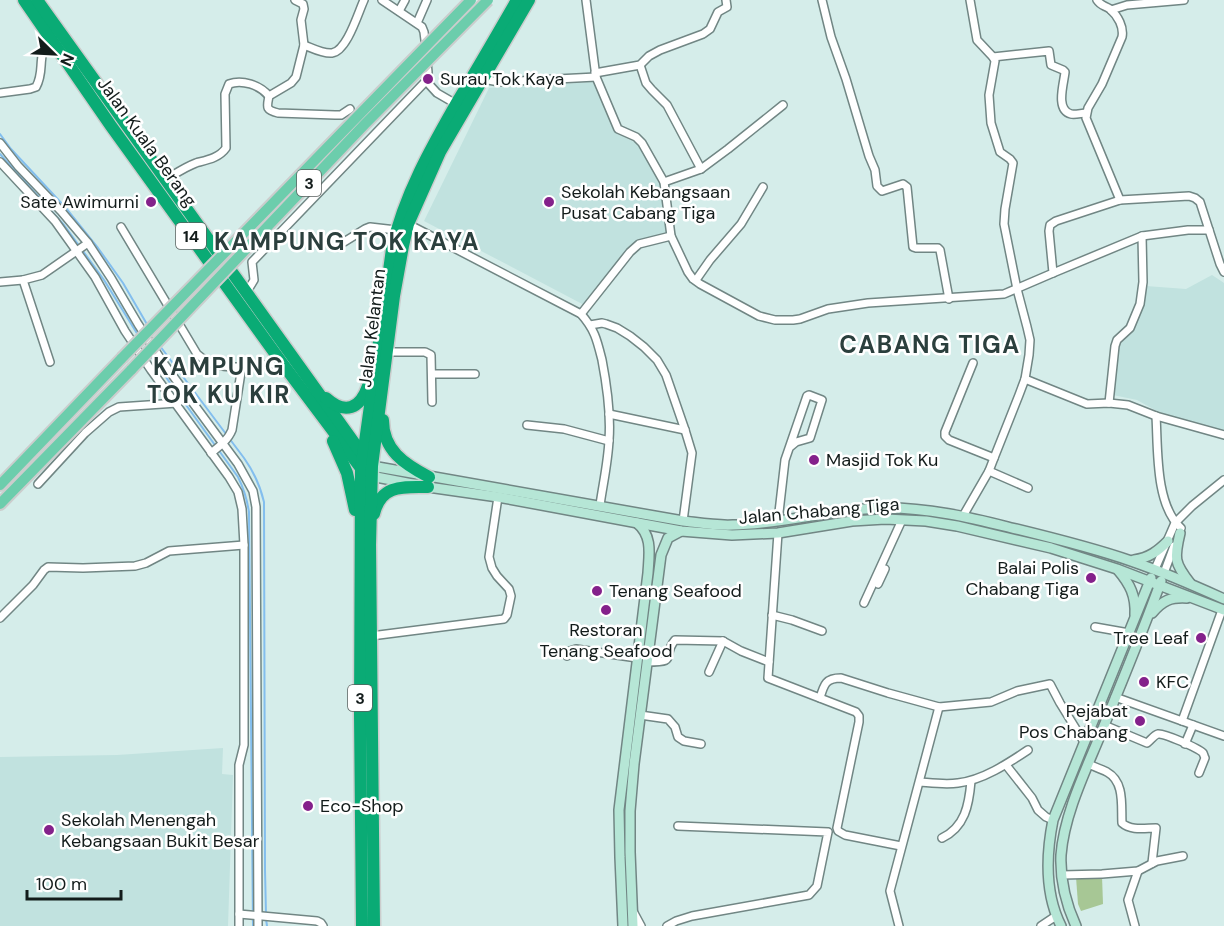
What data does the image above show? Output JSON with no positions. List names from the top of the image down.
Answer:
{
  "streets": {
    "highway": [
      "Jalan Kuala Berang",
      "3",
      "14",
      "Jalan Kelantan"
    ],
    "main road": ["Jalan Chabang Tiga"]
  },
  "crossings": [
    ["Jalan Kuala Berang", "3"],
    ["Jalan Kuala Berang", "Jalan Kelantan"],
    ["Jalan Kuala Berang", "Jalan Chabang Tiga"],
    ["3", "Jalan Kelantan"],
    ["3", "Jalan Chabang Tiga"],
    ["Jalan Kelantan", "Jalan Chabang Tiga"]
  ],
  "districts": ["KAMPUNG TOK KAYA", "CABANG TIGA", "KAMPUNG TOK KU KIR"],
  "places": [
    "Surau Tok Kaya",
    "Sate Awimurni",
    "Sekolah Kebangsaan Pusat Cabang Tiga",
    "Masjid Tok Ku",
    "Balai Polis Chabang Tiga",
    "Tenang Seafood",
    "Restoran Tenang Seafood",
    "Tree Leaf",
    "KFC",
    "Pejabat Pos Chabang",
    "Eco-Shop",
    "Sekolah Menengah Kebangsaan Bukit Besar"
  ],
  "scale_bar": "100 m",
  "north": "bottom right"
}
